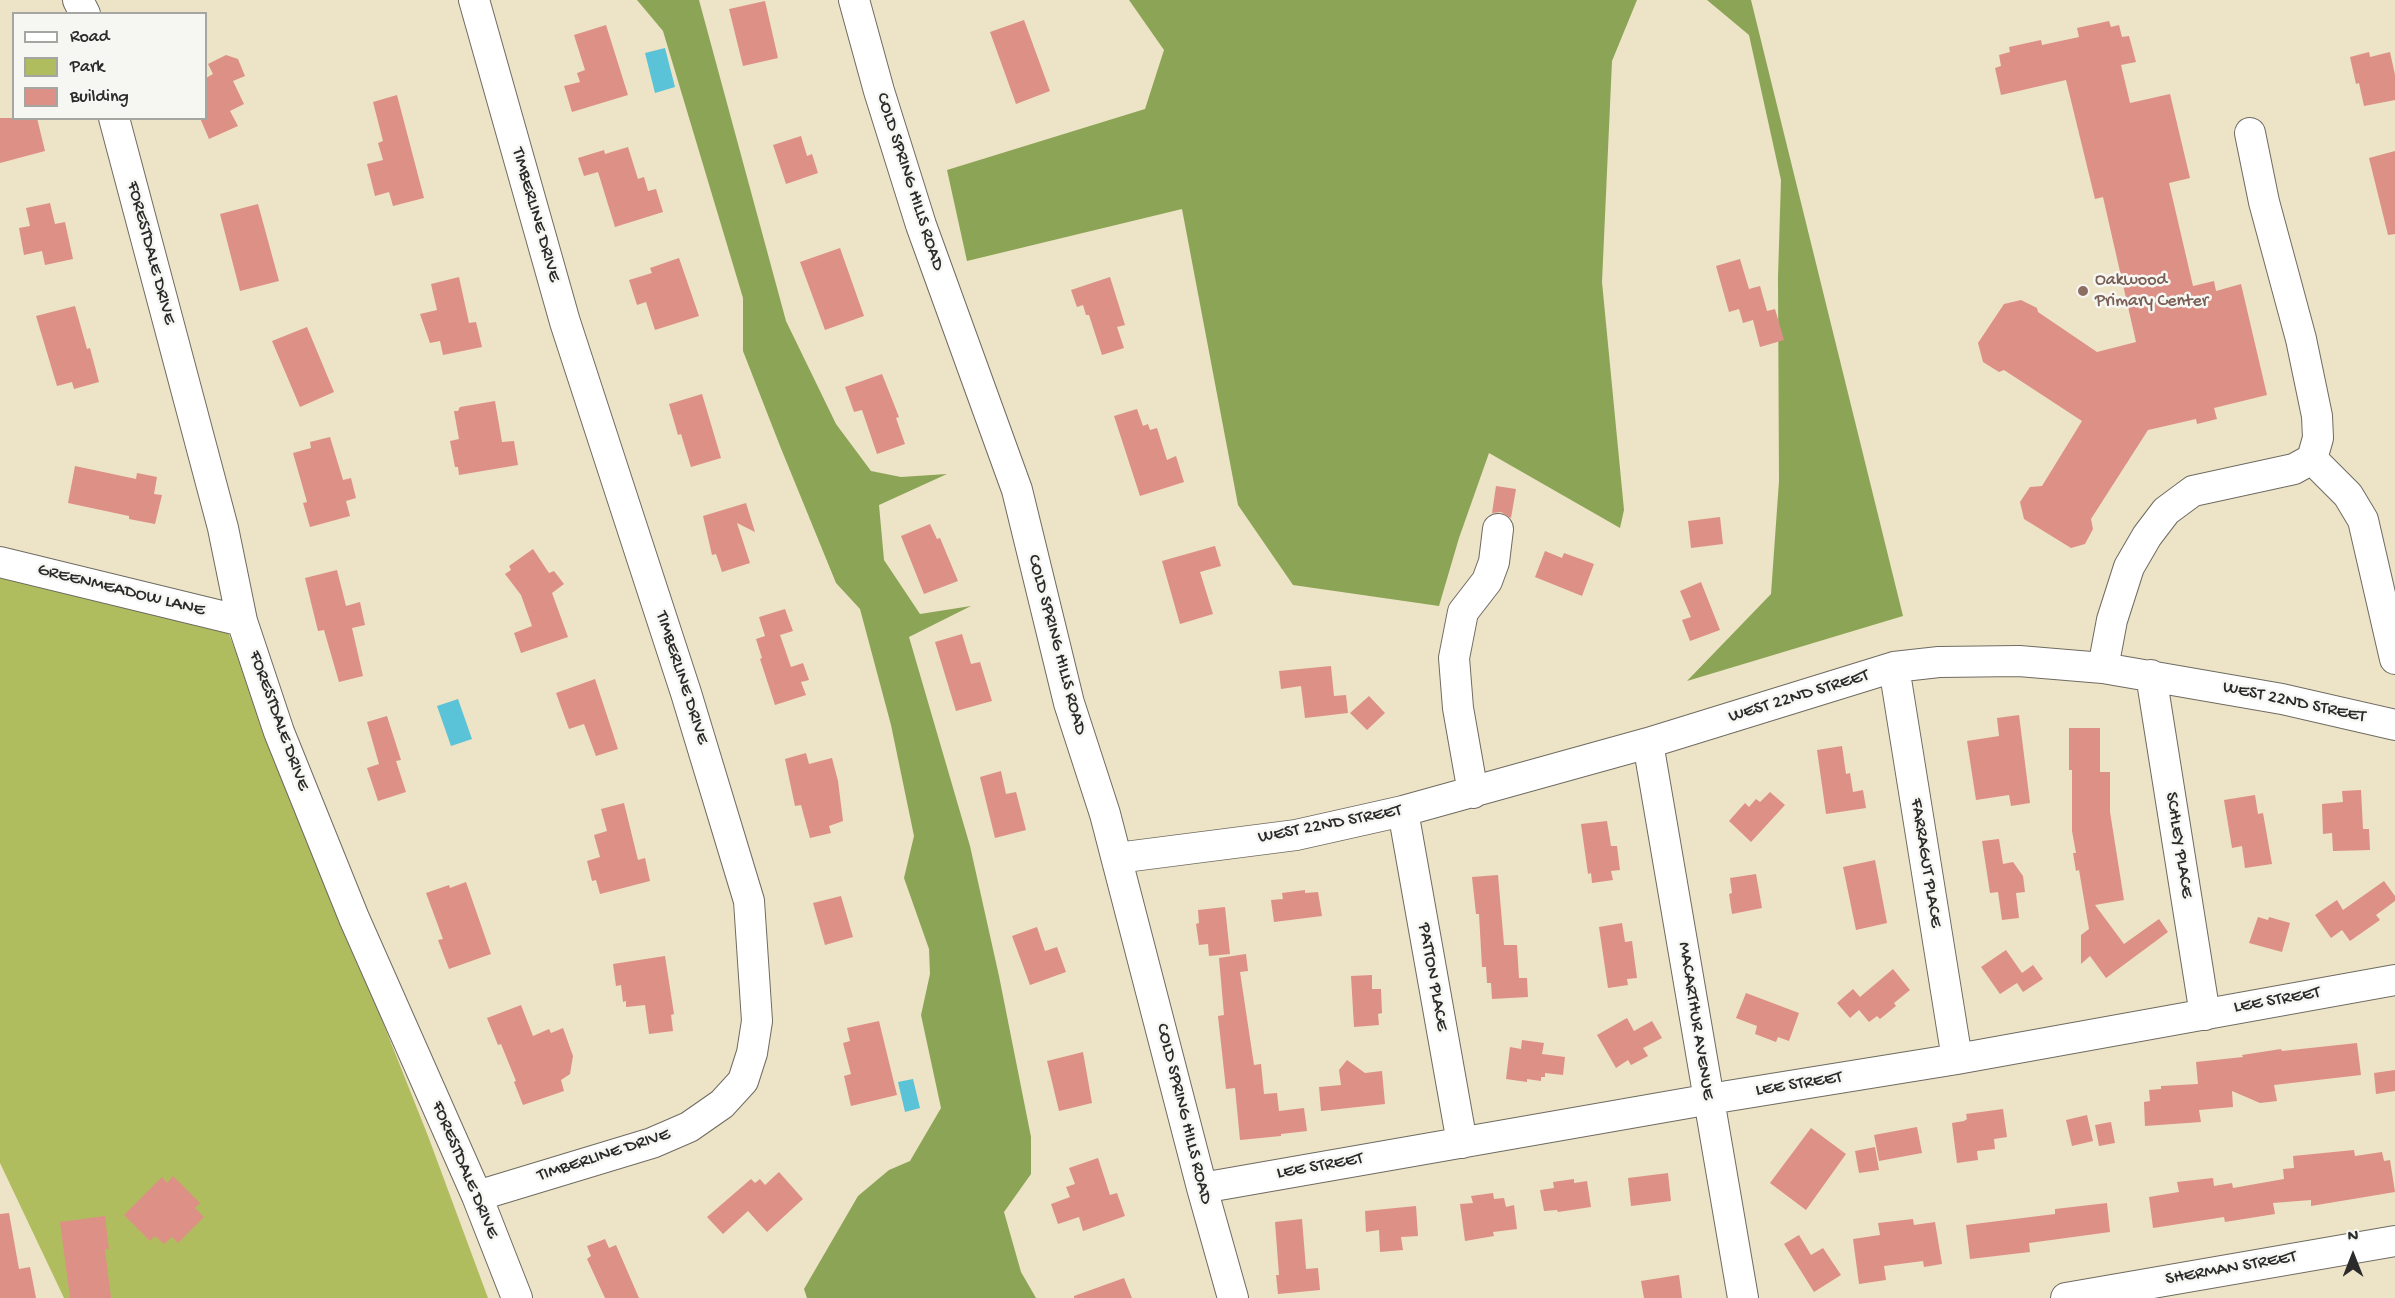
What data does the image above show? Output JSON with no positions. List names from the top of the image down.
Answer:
{
  "streets": {
    "street": [
      "COLD SPRING HILLS ROAD",
      "TIMBERLINE DRIVE",
      "FORESTDALE DRIVE",
      "GREENMEADOW LANE",
      "WEST 22ND STREET",
      "SCHLEY PLACE",
      "FARRAGUT PLACE",
      "PATTON PLACE",
      "LEE STREET",
      "MACARTHUR AVENUE",
      "SHERMAN STREET"
    ]
  },
  "crossings": [
    ["COLD SPRING HILLS ROAD", "WEST 22ND STREET"],
    ["COLD SPRING HILLS ROAD", "LEE STREET"],
    ["TIMBERLINE DRIVE", "FORESTDALE DRIVE"],
    ["FORESTDALE DRIVE", "GREENMEADOW LANE"],
    ["WEST 22ND STREET", "SCHLEY PLACE"],
    ["WEST 22ND STREET", "FARRAGUT PLACE"],
    ["WEST 22ND STREET", "PATTON PLACE"],
    ["WEST 22ND STREET", "MACARTHUR AVENUE"],
    ["SCHLEY PLACE", "LEE STREET"],
    ["FARRAGUT PLACE", "LEE STREET"],
    ["PATTON PLACE", "LEE STREET"],
    ["LEE STREET", "MACARTHUR AVENUE"]
  ],
  "places": ["Oakwood Primary Center"],
  "legend": ["Road", "Park", "Building"],
  "north": "top"
}
